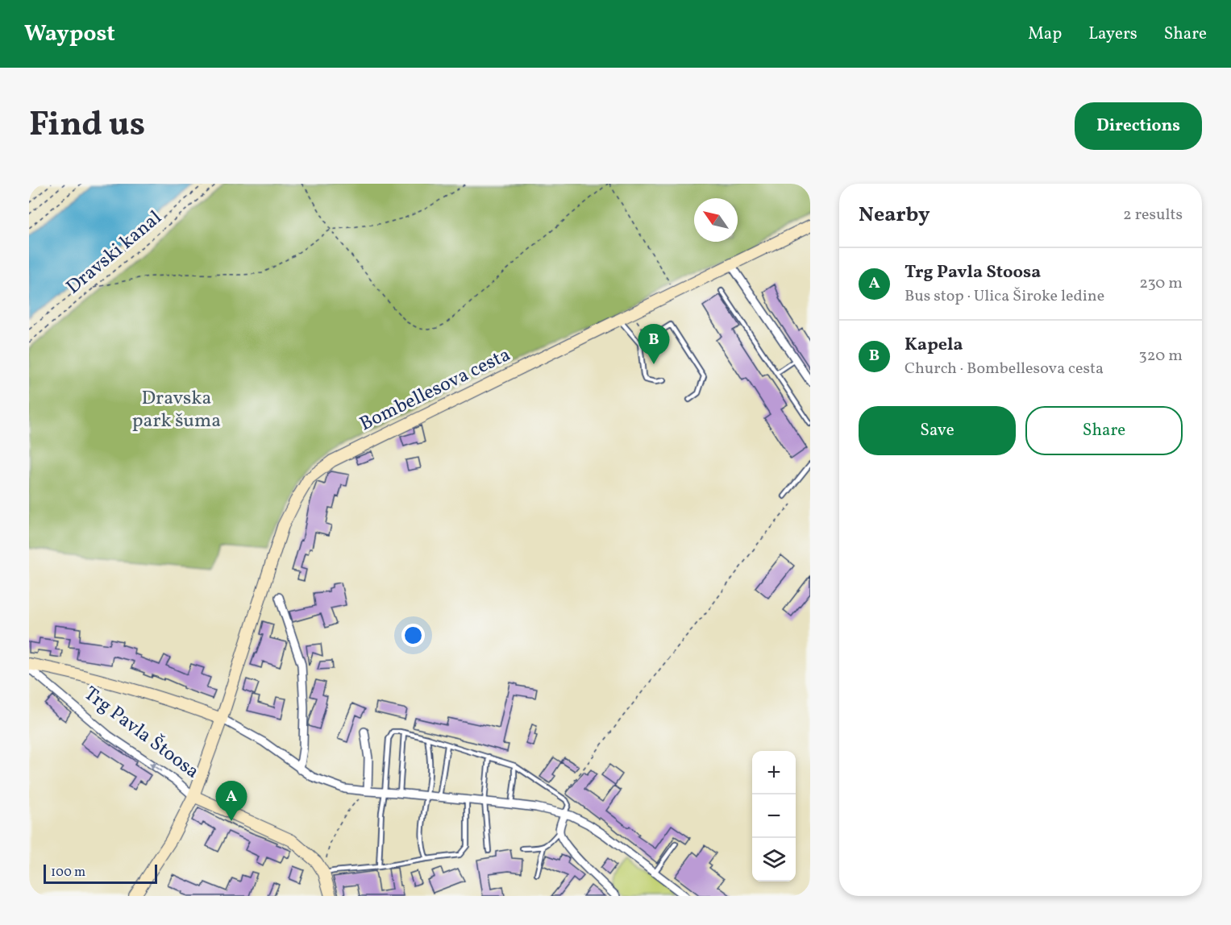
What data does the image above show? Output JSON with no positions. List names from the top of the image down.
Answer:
{
  "streets": {
    "street": ["Bombellesova cesta", "Trg Pavla Štoosa"],
    "path": ["Dravski kanal"]
  },
  "crossings": [
    ["Bombellesova cesta", "Trg Pavla Štoosa"]
  ],
  "parks": ["Dravska park šuma"],
  "scale_bar": "100 m",
  "north": "top left",
  "page": {
    "header": "Waypost",
    "nav": ["Map", "Layers", "Share"],
    "title": "Find us",
    "buttons": [
      "Directions",
      ["Save", "Share"]
    ],
    "heading": ["Nearby", "2 results"],
    "list": [
      {
        "mark": "A",
        "name": "Trg Pavla Stoosa",
        "note": "Bus stop · Ulica Široke ledine",
        "value": "230 m"
      },
      {
        "mark": "B",
        "name": "Kapela",
        "note": "Church · Bombellesova cesta",
        "value": "320 m"
      }
    ],
    "pins": ["B", "A"],
    "map_buttons": ["+", "−"],
    "scale": "100 m"
  }
}
